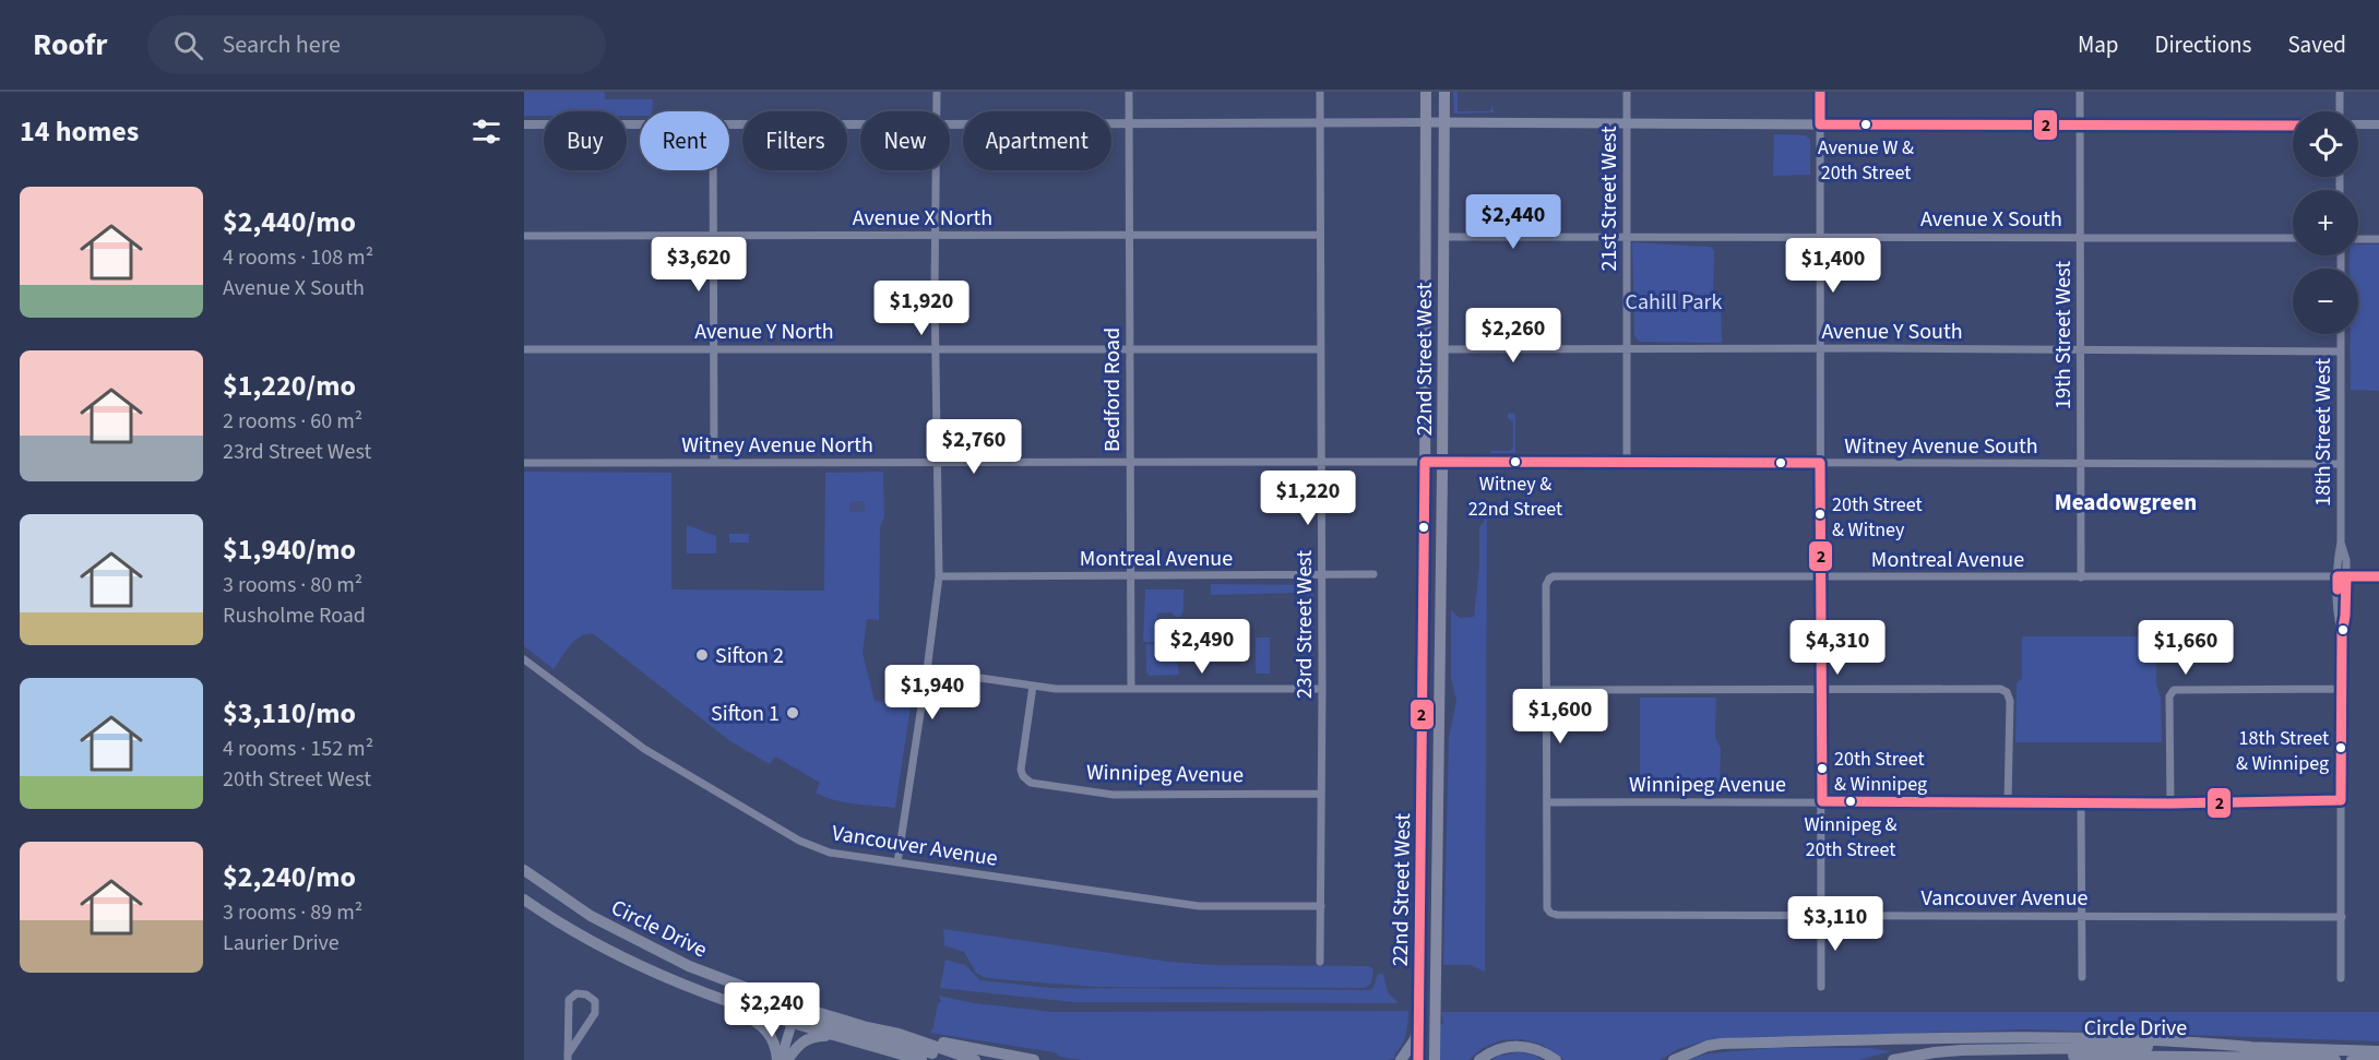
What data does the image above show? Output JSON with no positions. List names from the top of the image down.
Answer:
{
  "streets": {
    "highway": ["Circle Drive"],
    "main road": ["22nd Street West"],
    "street": [
      "21st Street West",
      "Avenue X North",
      "Avenue X South",
      "Avenue Y North",
      "Avenue Y South",
      "19th Street West",
      "Bedford Road",
      "18th Street West",
      "Witney Avenue North",
      "Witney Avenue South",
      "Montreal Avenue",
      "23rd Street West",
      "Winnipeg Avenue",
      "Vancouver Avenue"
    ]
  },
  "crossings": [
    ["21st Street West", "Avenue X South"],
    ["21st Street West", "Avenue Y South"],
    ["21st Street West", "Witney Avenue South"],
    ["Avenue X North", "Bedford Road"],
    ["Avenue X North", "23rd Street West"],
    ["Avenue X South", "19th Street West"],
    ["Avenue X South", "22nd Street West"],
    ["Avenue Y North", "Bedford Road"],
    ["Avenue Y North", "23rd Street West"],
    ["Avenue Y South", "19th Street West"],
    ["Avenue Y South", "22nd Street West"],
    ["Avenue Y South", "18th Street West"],
    ["19th Street West", "Witney Avenue South"],
    ["19th Street West", "Montreal Avenue"],
    ["22nd Street West", "Witney Avenue North"],
    ["22nd Street West", "Witney Avenue South"],
    ["Bedford Road", "Witney Avenue North"],
    ["Bedford Road", "Montreal Avenue"],
    ["18th Street West", "Witney Avenue South"],
    ["18th Street West", "Montreal Avenue"],
    ["Witney Avenue North", "Witney Avenue South"],
    ["Witney Avenue North", "23rd Street West"],
    ["Montreal Avenue", "23rd Street West"],
    ["23rd Street West", "Winnipeg Avenue"],
    ["23rd Street West", "Vancouver Avenue"],
    ["Winnipeg Avenue", "Vancouver Avenue"]
  ],
  "districts": ["Meadowgreen"],
  "parks": ["Cahill Park"],
  "places": [
    "Avenue W & 20th Street",
    "Witney & 22nd Street",
    "20th Street & Witney",
    "Sifton 2",
    "Sifton 1",
    "18th Street & Winnipeg",
    "20th Street & Winnipeg",
    "Winnipeg & 20th Street"
  ],
  "lines": ["transit line 2"],
  "page": {
    "header": "Roofr",
    "search": "Search here",
    "nav": ["Map", "Directions", "Saved"],
    "heading": "14 homes",
    "map_buttons": ["+", "−"],
    "chip": [
      "Buy",
      "Rent",
      "Filters",
      "New",
      "Apartment"
    ],
    "list": [
      {
        "name": "$2,440/mo",
        "note": "4 rooms · 108 m² · Avenue X South"
      },
      {
        "name": "$1,220/mo",
        "note": "2 rooms · 60 m² · 23rd Street West"
      },
      {
        "name": "$1,940/mo",
        "note": "3 rooms · 80 m² · Rusholme Road"
      },
      {
        "name": "$3,110/mo",
        "note": "4 rooms · 152 m² · 20th Street West"
      },
      {
        "name": "$2,240/mo",
        "note": "3 rooms · 89 m² · Laurier Drive"
      }
    ],
    "price": [
      "$2,440",
      "$3,620",
      "$1,400",
      "$1,920",
      "$2,260",
      "$2,760",
      "$1,220",
      "$2,490",
      "$4,310",
      "$1,660",
      "$1,940",
      "$1,600",
      "$3,110",
      "$2,240"
    ]
  }
}
